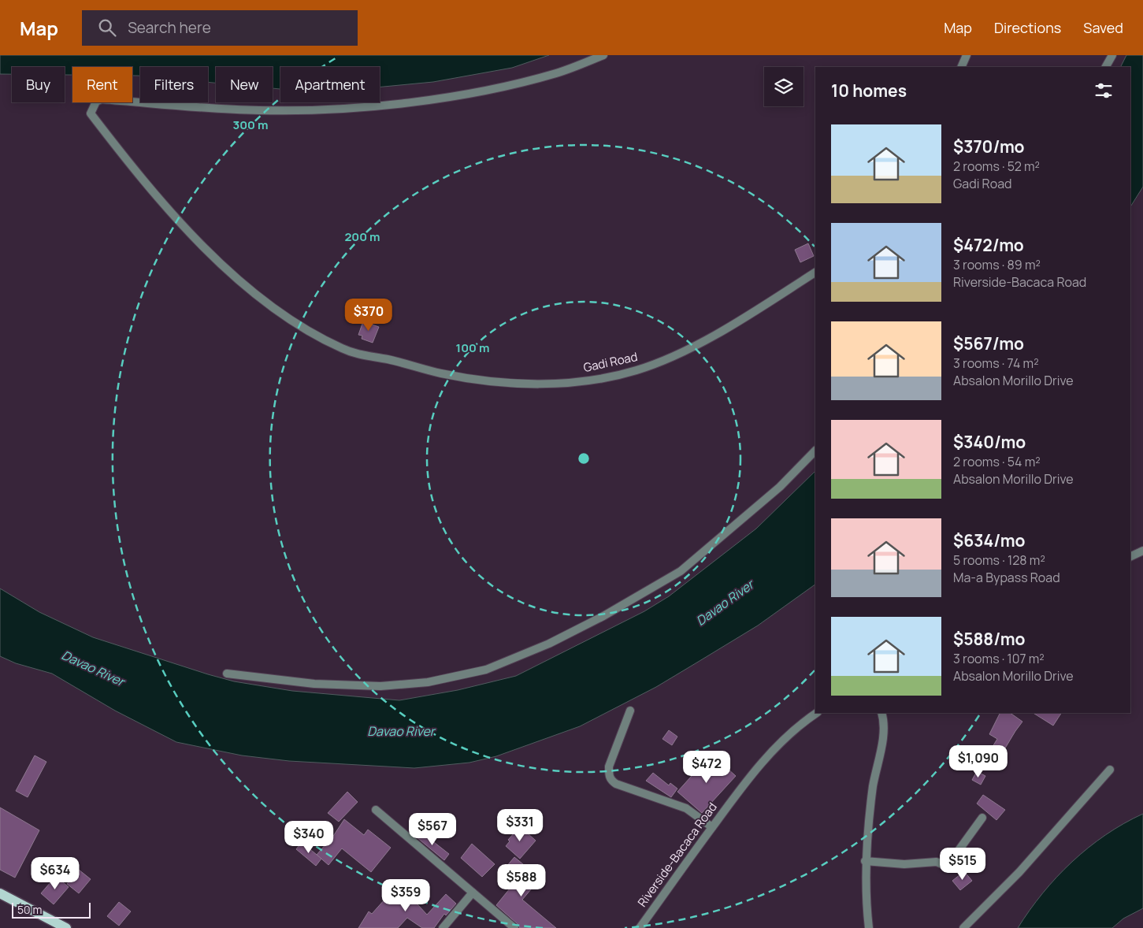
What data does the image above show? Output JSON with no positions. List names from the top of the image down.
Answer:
{
  "streets": {
    "street": ["Gadi Road", "Riverside-Bacaca Road"]
  },
  "water": ["Davao River"],
  "scale_bar": "50 m",
  "page": {
    "header": "Map",
    "search": "Search here",
    "nav": ["Map", "Directions", "Saved"],
    "chip": [
      "Buy",
      "Rent",
      "Filters",
      "New",
      "Apartment"
    ],
    "heading": "10 homes",
    "list": [
      {
        "name": "$370/mo",
        "note": "2 rooms · 52 m² · Gadi Road"
      },
      {
        "name": "$472/mo",
        "note": "3 rooms · 89 m² · Riverside-Bacaca Road"
      },
      {
        "name": "$567/mo",
        "note": "3 rooms · 74 m² · Absalon Morillo Drive"
      },
      {
        "name": "$340/mo",
        "note": "2 rooms · 54 m² · Absalon Morillo Drive"
      },
      {
        "name": "$634/mo",
        "note": "5 rooms · 128 m² · Ma-a Bypass Road"
      },
      {
        "name": "$588/mo",
        "note": "3 rooms · 107 m² · Absalon Morillo Drive"
      }
    ],
    "price": [
      "$370",
      "$1,090",
      "$472",
      "$331",
      "$567",
      "$340",
      "$515",
      "$634",
      "$588",
      "$359"
    ],
    "scale": "50 m"
  },
  "rings": ["300 m", "200 m", "100 m"]
}
